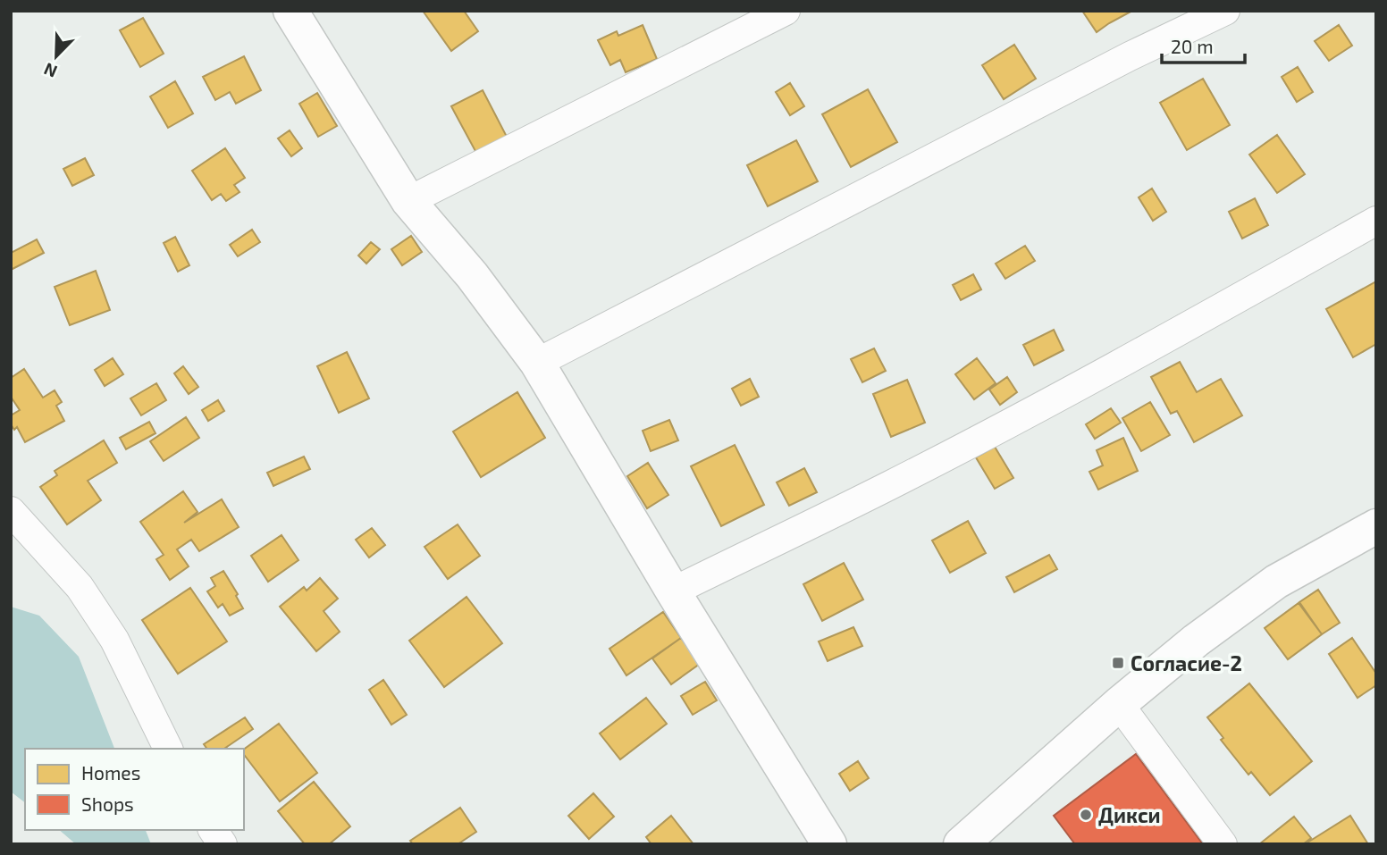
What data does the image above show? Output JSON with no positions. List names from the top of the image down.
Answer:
{
  "places": {
    "transit": ["Согласие-2"],
    "other": ["Дикси"]
  },
  "legend": ["Homes", "Shops"],
  "scale_bar": "20 m",
  "north": "bottom left"
}
